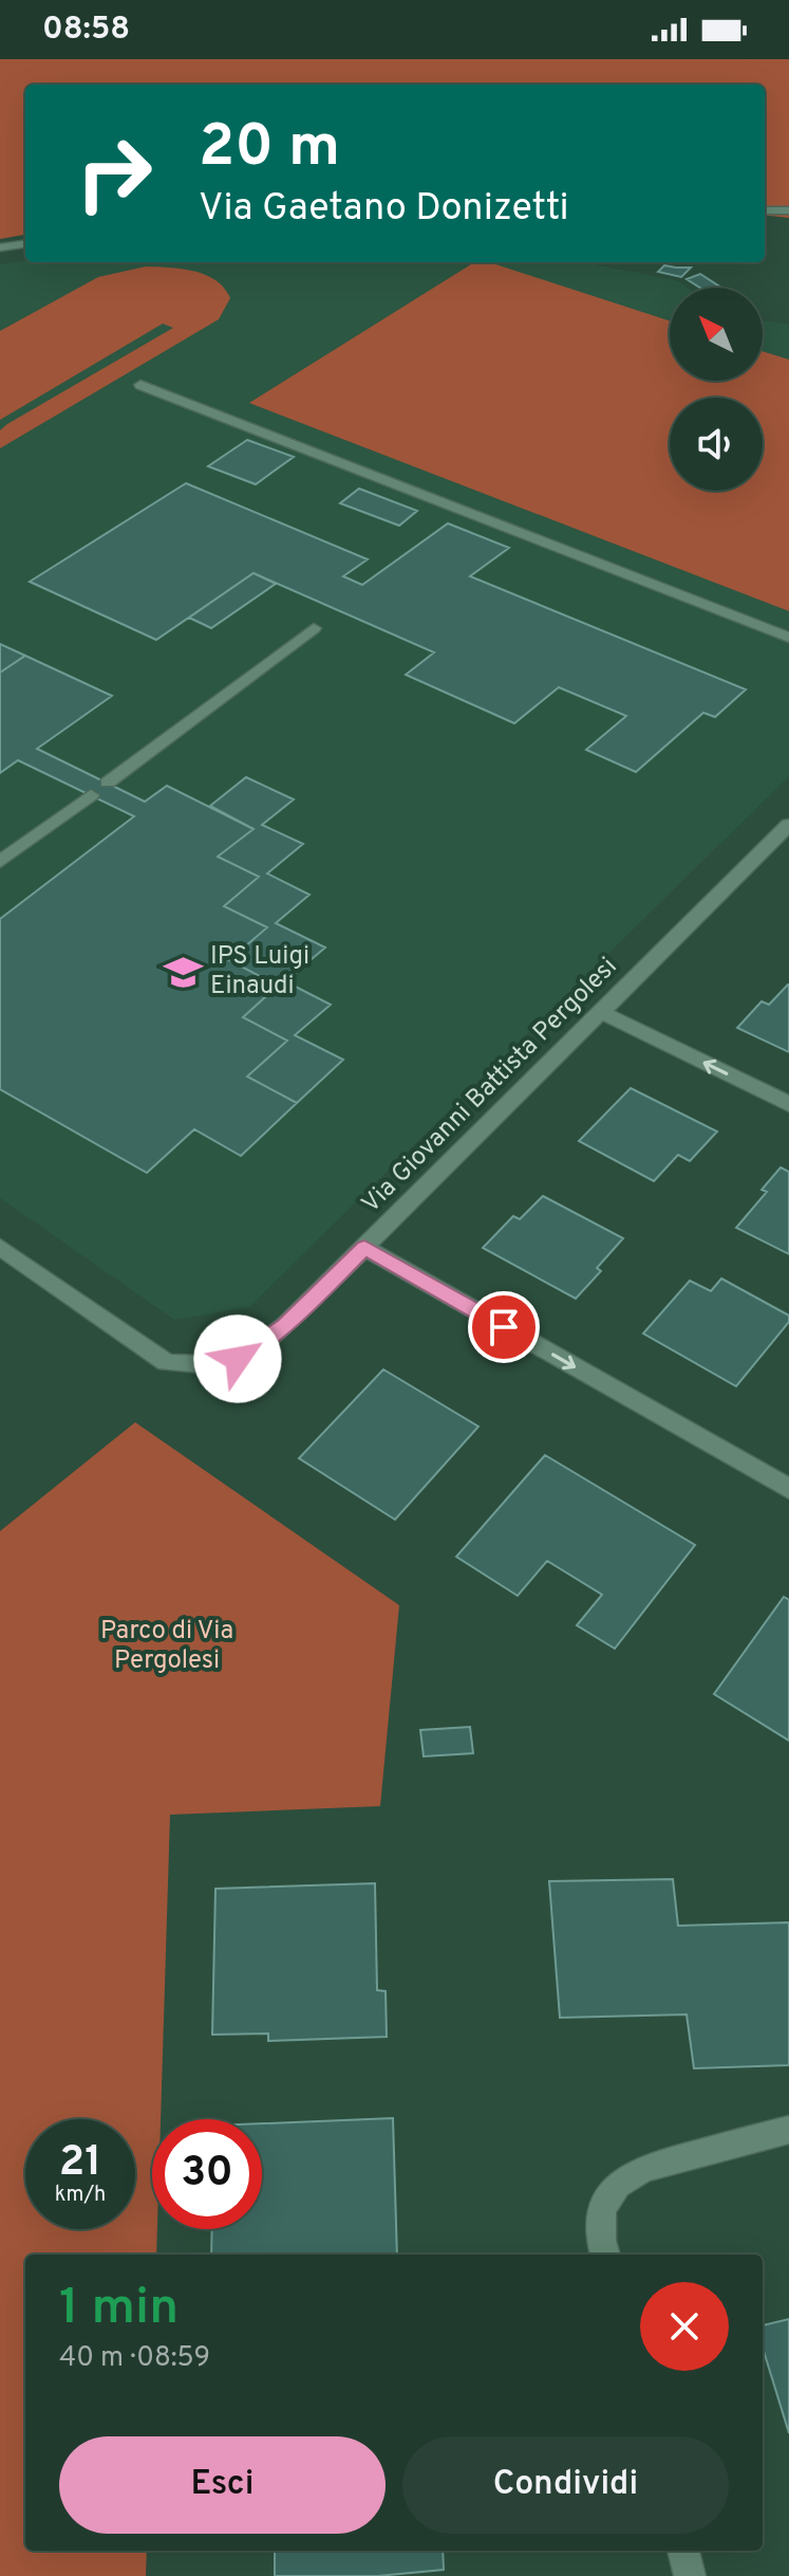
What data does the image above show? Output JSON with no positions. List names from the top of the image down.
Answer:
{
  "streets": {
    "street": ["Via Giovanni Battista Pergolesi"]
  },
  "parks": ["Parco di Via Pergolesi"],
  "places": {
    "school or university": ["IPS Luigi Einaudi"]
  },
  "north": "top left",
  "page": {
    "status": "08:58",
    "turn": ["20 m", "Via Gaetano Donizetti"],
    "speed": "21 km/h",
    "limit": "30",
    "heading": ["1 min", "40 m · 08:59"],
    "buttons": ["Esci", "Condividi"]
  }
}
